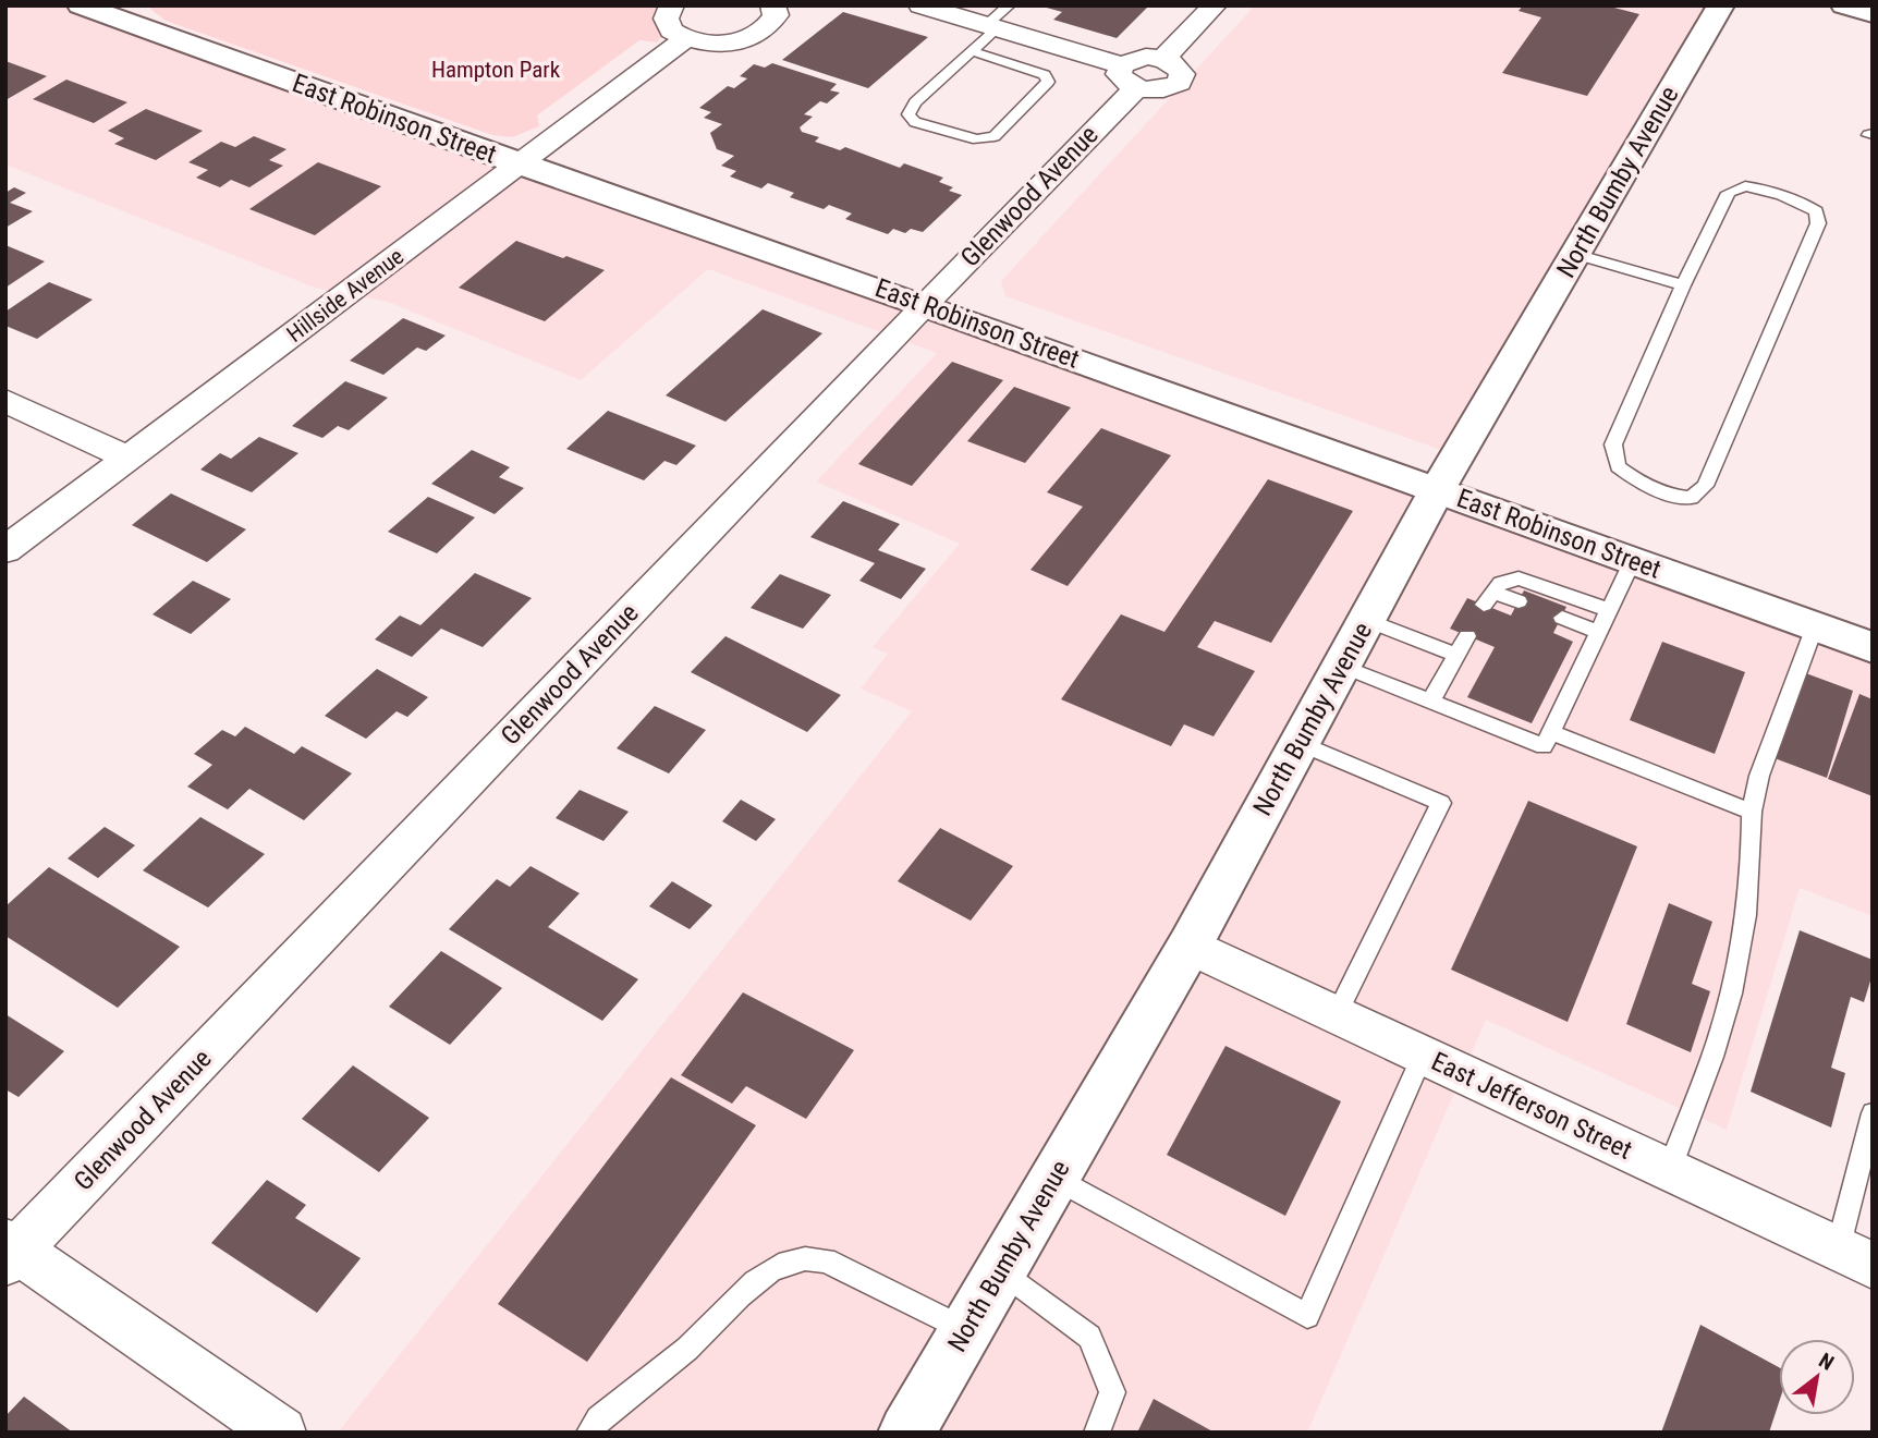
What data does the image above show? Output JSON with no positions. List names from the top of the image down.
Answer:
{
  "streets": {
    "main road": ["East Robinson Street", "North Bumby Avenue"],
    "street": ["Glenwood Avenue", "Hillside Avenue", "East Jefferson Street"]
  },
  "crossings": [
    ["East Robinson Street", "North Bumby Avenue"],
    ["East Robinson Street", "Glenwood Avenue"],
    ["East Robinson Street", "Hillside Avenue"],
    ["North Bumby Avenue", "East Jefferson Street"]
  ],
  "parks": ["Hampton Park"],
  "north": "top right"
}
